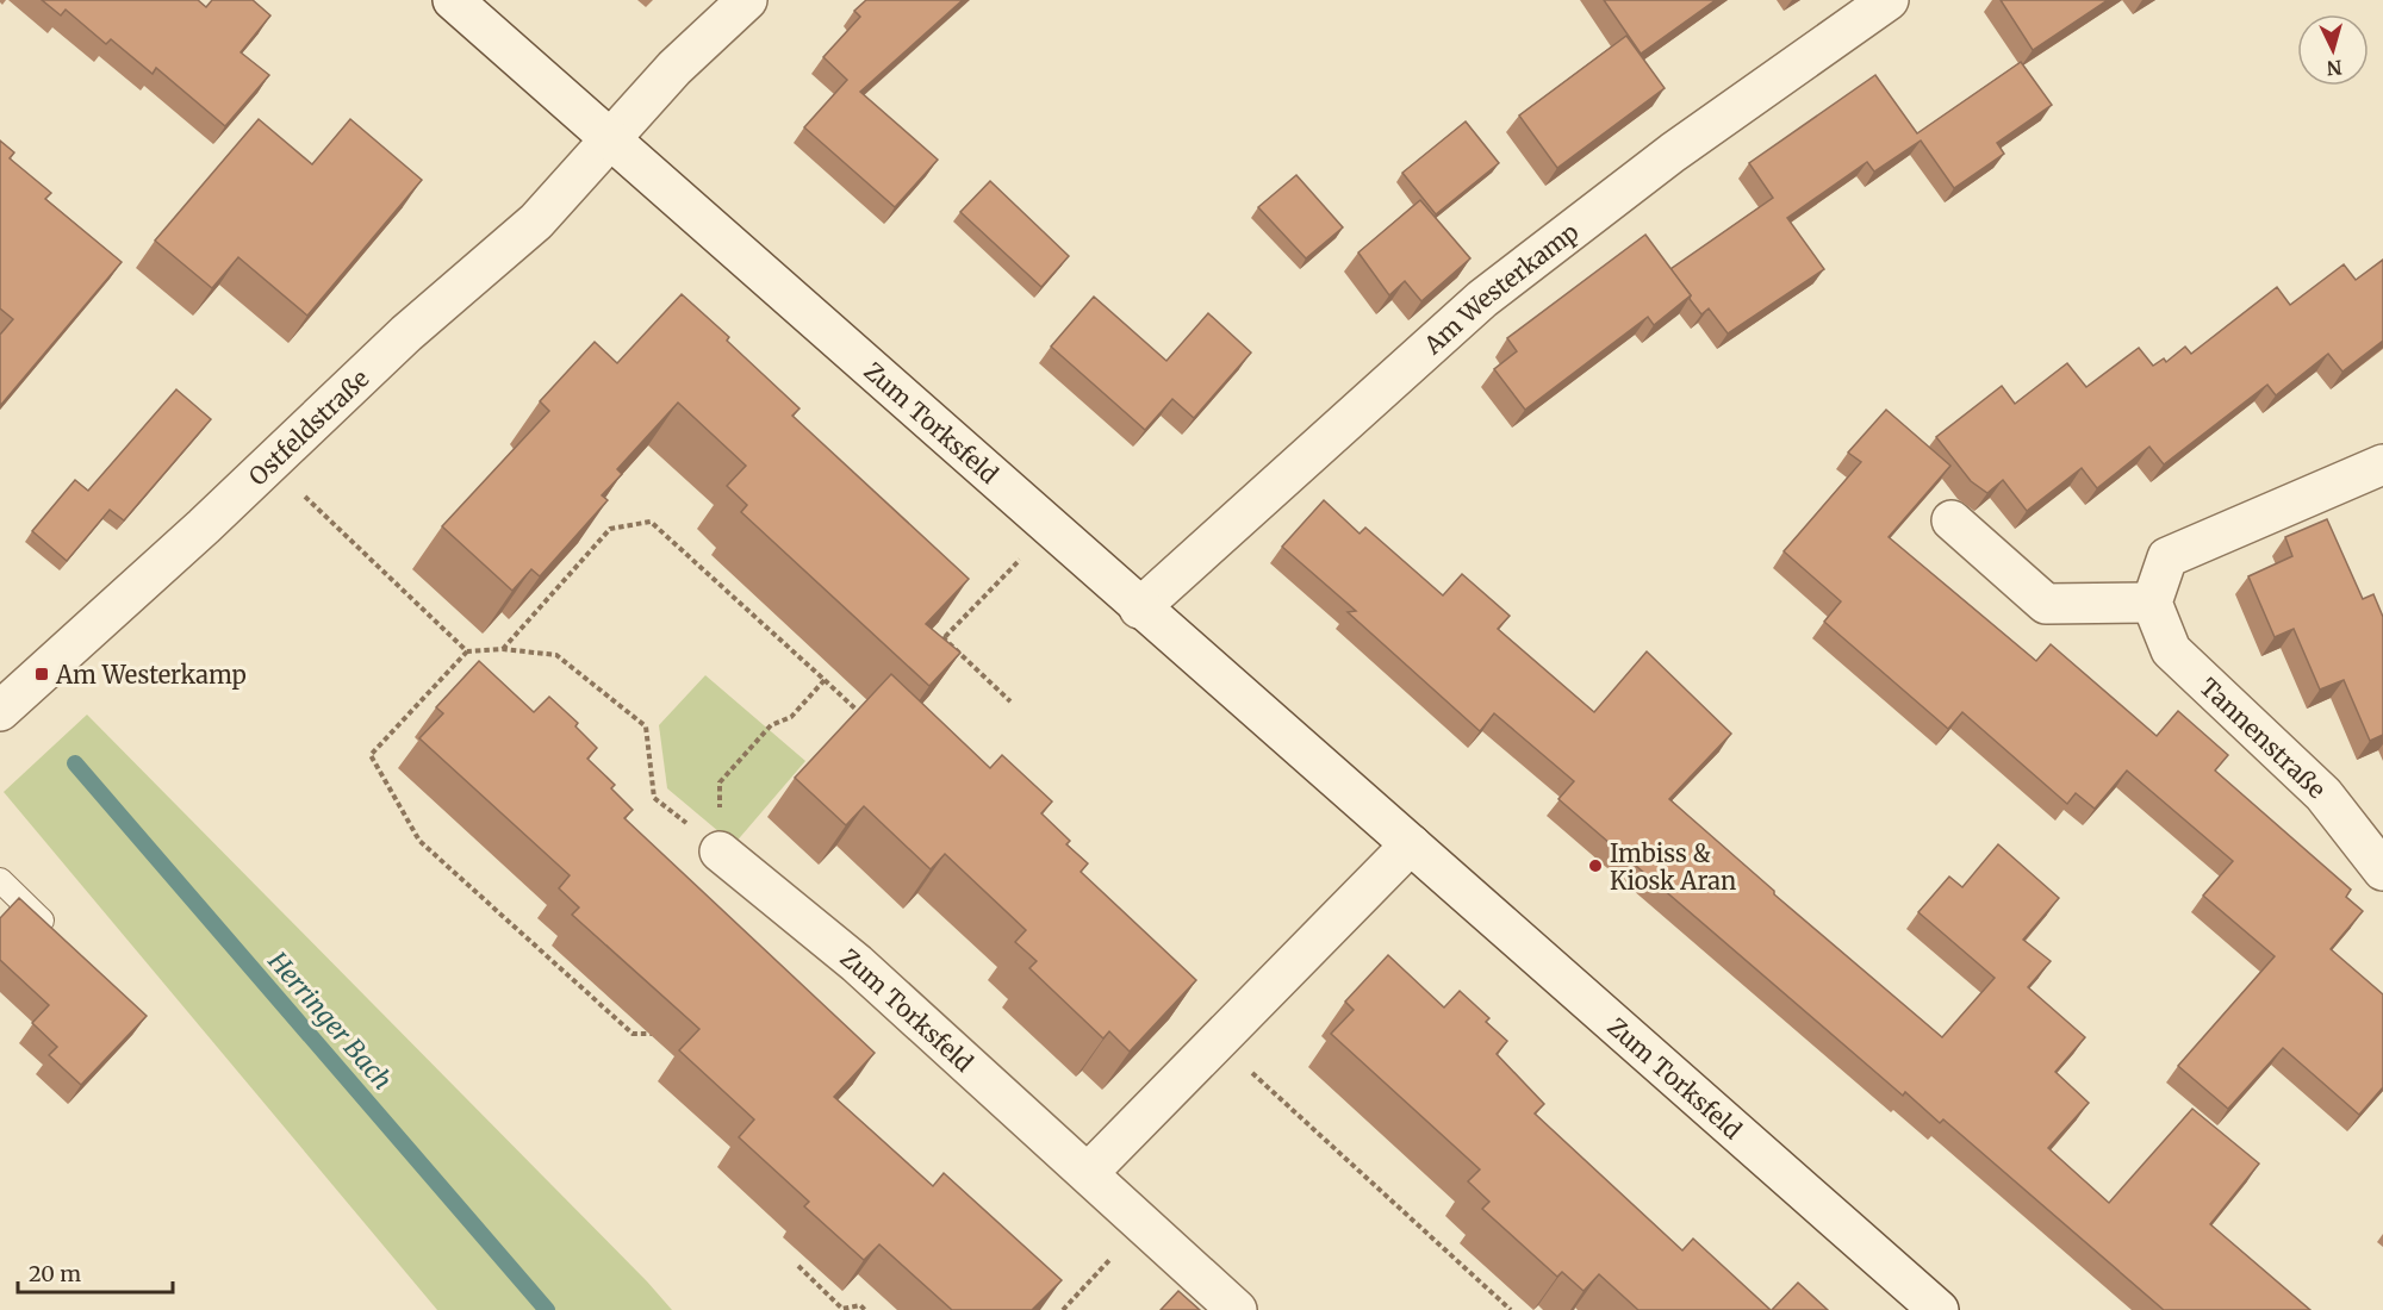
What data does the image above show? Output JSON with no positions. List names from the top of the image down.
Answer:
{
  "streets": {
    "street": [
      "Am Westerkamp",
      "Zum Torksfeld",
      "Ostfeldstraße",
      "Tannenstraße"
    ]
  },
  "crossings": [
    ["Am Westerkamp", "Zum Torksfeld"],
    ["Zum Torksfeld", "Ostfeldstraße"]
  ],
  "water": ["Herringer Bach"],
  "places": {
    "transit": ["Am Westerkamp"],
    "other": ["Imbiss & Kiosk Aran"]
  },
  "scale_bar": "20 m",
  "north": "bottom"
}
